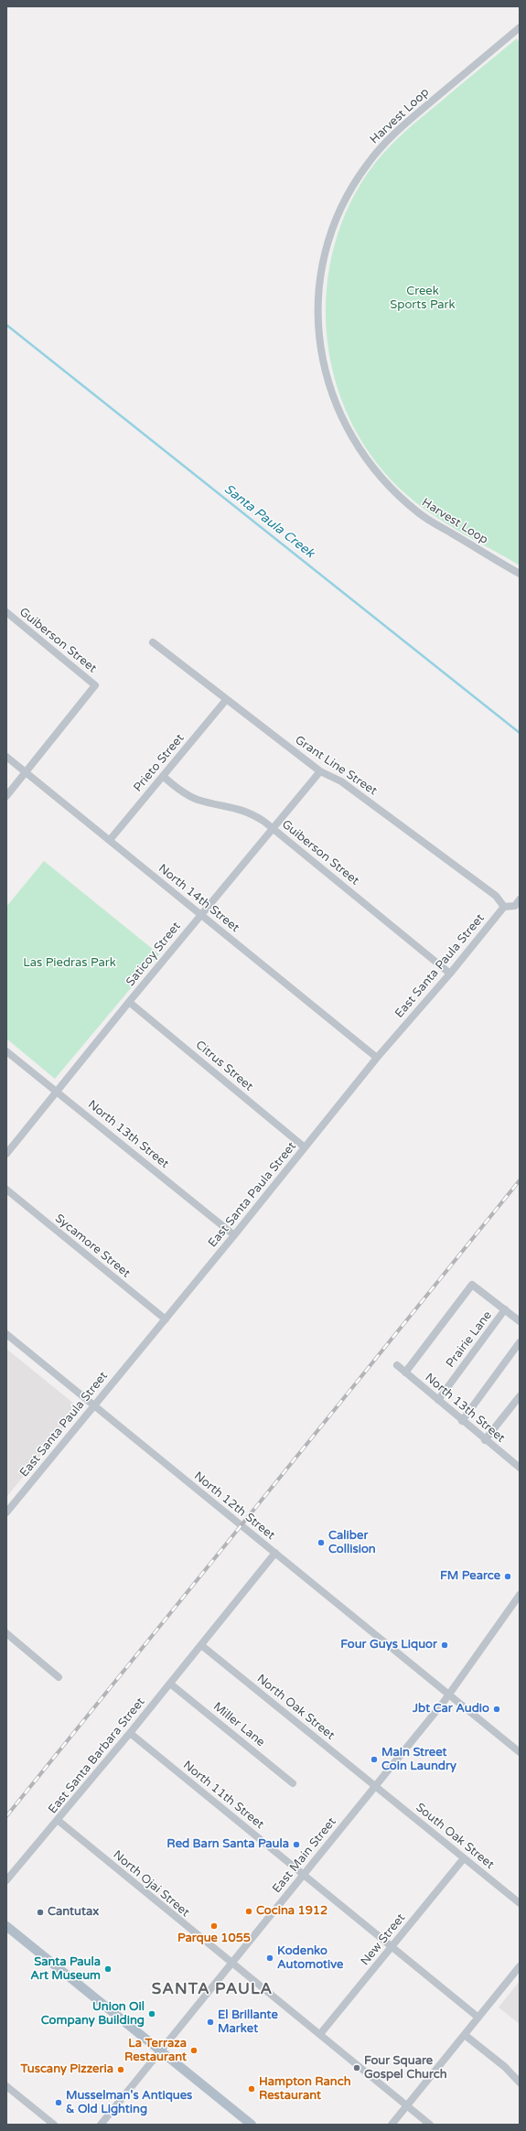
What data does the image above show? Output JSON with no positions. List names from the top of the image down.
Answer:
{
  "streets": {
    "street": [
      "Harvest Loop",
      "Guiberson Street",
      "Prieto Street",
      "Grant Line Street",
      "North 14th Street",
      "Saticoy Street",
      "East Santa Paula Street",
      "Citrus Street",
      "North 13th Street",
      "Sycamore Street",
      "Prairie Lane",
      "North 12th Street",
      "North Oak Street",
      "Miller Lane",
      "East Santa Barbara Street",
      "North 11th Street",
      "South Oak Street",
      "East Main Street",
      "North Ojai Street",
      "New Street"
    ]
  },
  "crossings": [
    ["Guiberson Street", "Prieto Street"],
    ["Guiberson Street", "North 14th Street"],
    ["Guiberson Street", "Saticoy Street"],
    ["Guiberson Street", "East Santa Paula Street"],
    ["Prieto Street", "Grant Line Street"],
    ["Prieto Street", "North 14th Street"],
    ["Grant Line Street", "Saticoy Street"],
    ["Grant Line Street", "East Santa Paula Street"],
    ["North 14th Street", "Saticoy Street"],
    ["North 14th Street", "East Santa Paula Street"],
    ["Saticoy Street", "Citrus Street"],
    ["Saticoy Street", "North 13th Street"],
    ["East Santa Paula Street", "Citrus Street"],
    ["East Santa Paula Street", "North 13th Street"],
    ["East Santa Paula Street", "Sycamore Street"],
    ["East Santa Paula Street", "North 12th Street"],
    ["North 13th Street", "Prairie Lane"],
    ["North 12th Street", "East Santa Barbara Street"],
    ["North 12th Street", "East Main Street"],
    ["North Oak Street", "East Santa Barbara Street"],
    ["North Oak Street", "South Oak Street"],
    ["North Oak Street", "East Main Street"],
    ["Miller Lane", "East Santa Barbara Street"],
    ["East Santa Barbara Street", "North 11th Street"],
    ["East Santa Barbara Street", "North Ojai Street"],
    ["North 11th Street", "East Main Street"],
    ["North 11th Street", "New Street"],
    ["South Oak Street", "East Main Street"],
    ["South Oak Street", "New Street"],
    ["East Main Street", "North Ojai Street"],
    ["North Ojai Street", "New Street"]
  ],
  "districts": ["SANTA PAULA"],
  "water": ["Santa Paula Creek"],
  "parks": ["Creek Sports Park", "Las Piedras Park"],
  "places": [
    "Caliber Collision",
    "FM Pearce",
    "Four Guys Liquor",
    "Jbt Car Audio",
    "Main Street Coin Laundry",
    "Red Barn Santa Paula",
    "Cocina 1912",
    "Cantutax",
    "Parque 1055",
    "Kodenko Automotive",
    "Santa Paula Art Museum",
    "Union Oil Company Building",
    "El Brillante Market",
    "La Terraza Restaurant",
    "Four Square Gospel Church",
    "Tuscany Pizzeria",
    "Hampton Ranch Restaurant",
    "Musselman's Antiques & Old Lighting"
  ]
}
